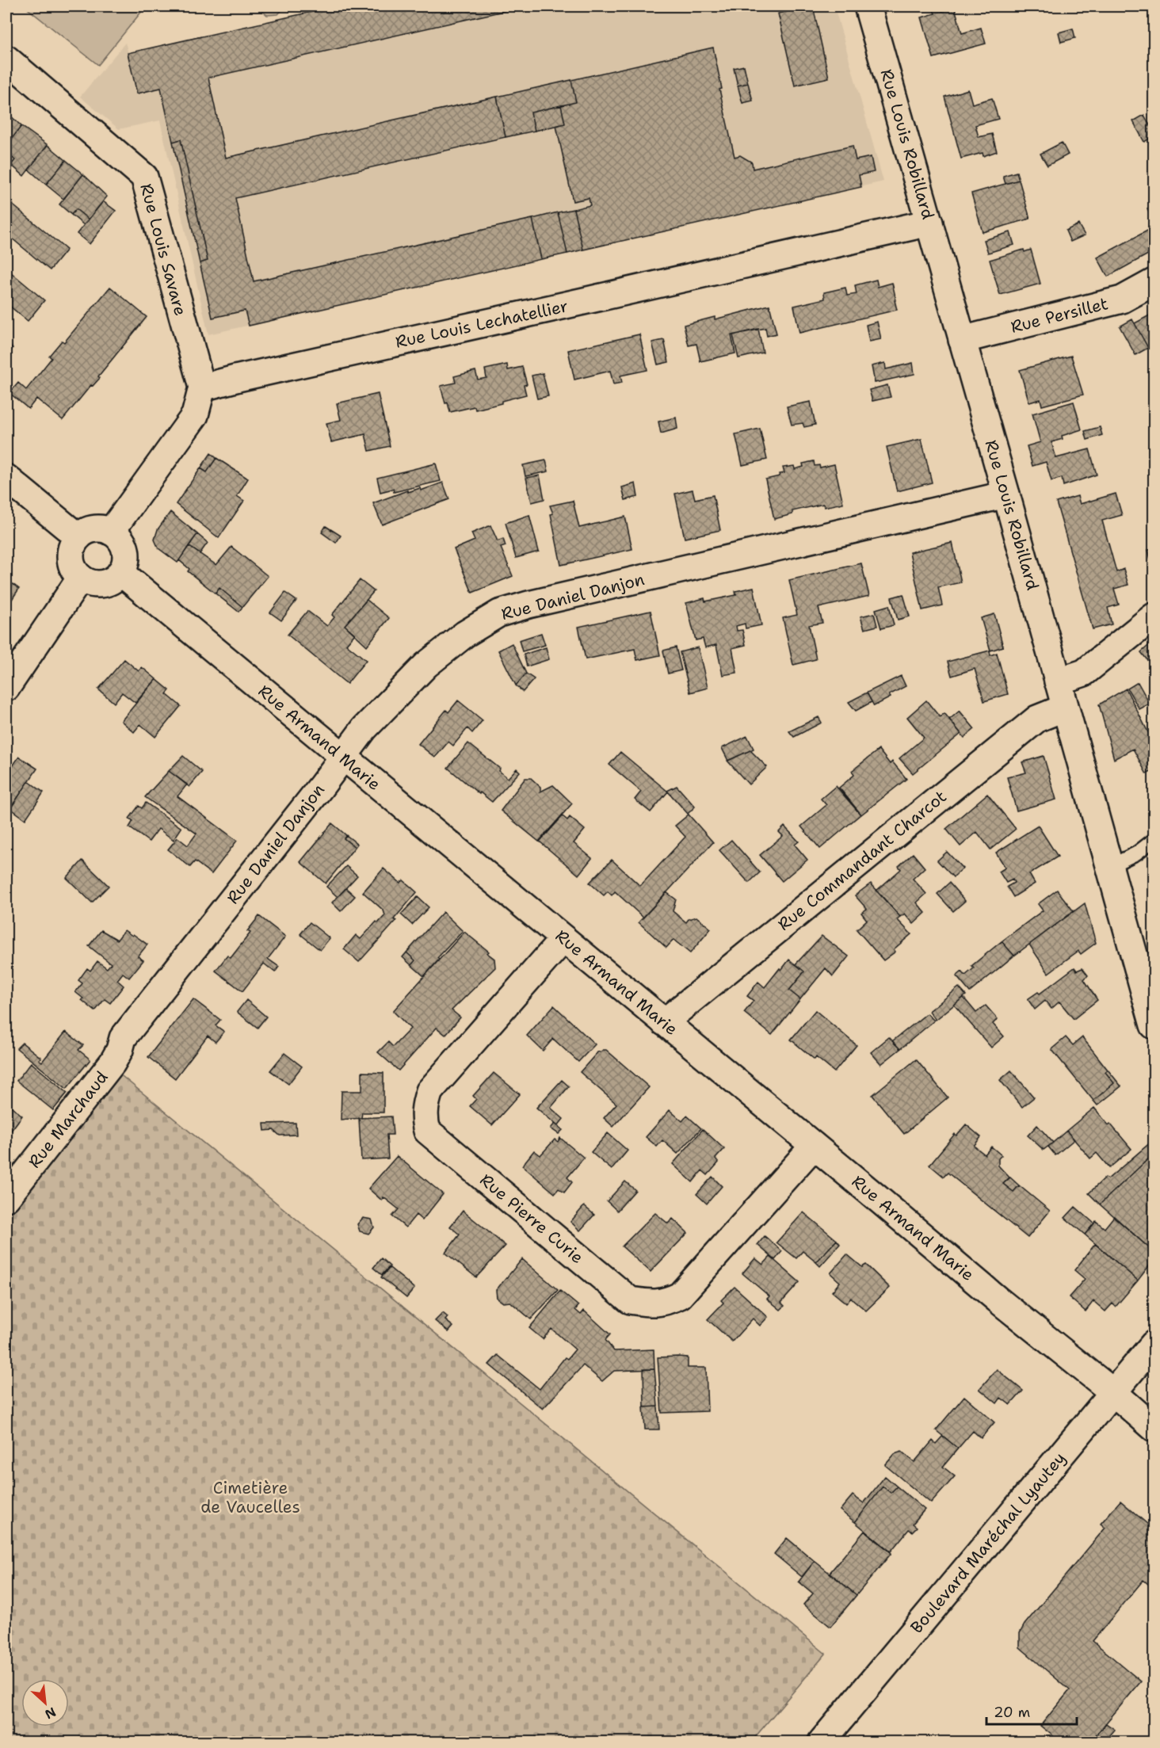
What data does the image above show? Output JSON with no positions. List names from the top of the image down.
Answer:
{
  "streets": {
    "street": [
      "Rue Louis Robillard",
      "Rue Louis Savare",
      "Rue Persillet",
      "Rue Louis Lechatellier",
      "Rue Daniel Danjon",
      "Rue Armand Marie",
      "Rue Commandant Charcot",
      "Rue Marchaud",
      "Rue Pierre Curie",
      "Boulevard Maréchal Lyautey"
    ]
  },
  "crossings": [
    ["Rue Louis Robillard", "Rue Persillet"],
    ["Rue Louis Robillard", "Rue Louis Lechatellier"],
    ["Rue Louis Robillard", "Rue Daniel Danjon"],
    ["Rue Louis Robillard", "Rue Commandant Charcot"],
    ["Rue Louis Savare", "Rue Louis Lechatellier"],
    ["Rue Daniel Danjon", "Rue Armand Marie"],
    ["Rue Daniel Danjon", "Rue Marchaud"],
    ["Rue Armand Marie", "Rue Commandant Charcot"],
    ["Rue Armand Marie", "Rue Pierre Curie"],
    ["Rue Armand Marie", "Boulevard Maréchal Lyautey"]
  ],
  "parks": ["Cimetière de Vaucelles"],
  "scale_bar": "20 m",
  "north": "bottom right"
}
